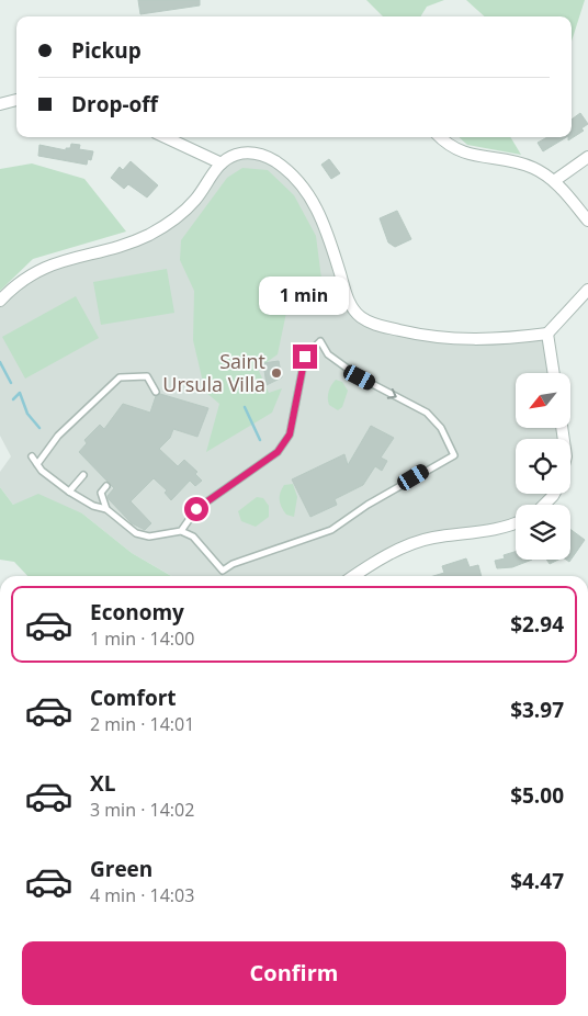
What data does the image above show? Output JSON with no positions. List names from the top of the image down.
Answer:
{
  "places": ["Saint Ursula Villa"],
  "north": "bottom left",
  "page": {
    "banner": ["Pickup", "Drop-off"],
    "bubble": "1 min",
    "list": [
      {
        "name": "Economy",
        "note": "1 min · 14:00",
        "value": "$2.94"
      },
      {
        "name": "Comfort",
        "note": "2 min · 14:01",
        "value": "$3.97"
      },
      {
        "name": "XL",
        "note": "3 min · 14:02",
        "value": "$5.00"
      },
      {
        "name": "Green",
        "note": "4 min · 14:03",
        "value": "$4.47"
      }
    ],
    "buttons": "Confirm"
  }
}
